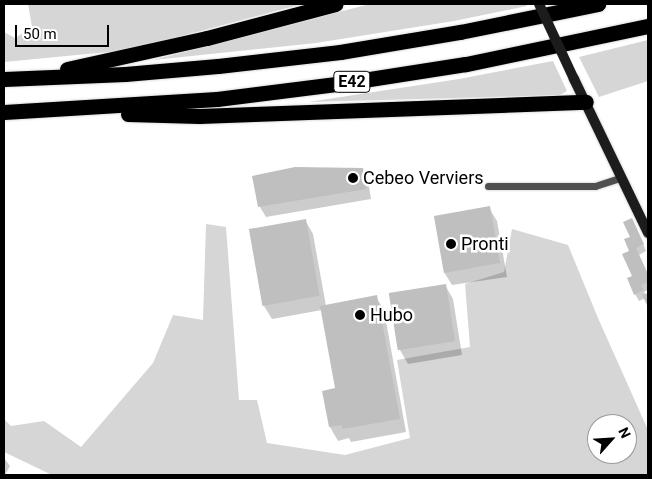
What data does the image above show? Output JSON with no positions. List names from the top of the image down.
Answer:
{
  "streets": {
    "highway": ["E42"]
  },
  "places": ["Cebeo Verviers", "Pronti", "Hubo"],
  "scale_bar": "50 m",
  "north": "top right"
}
